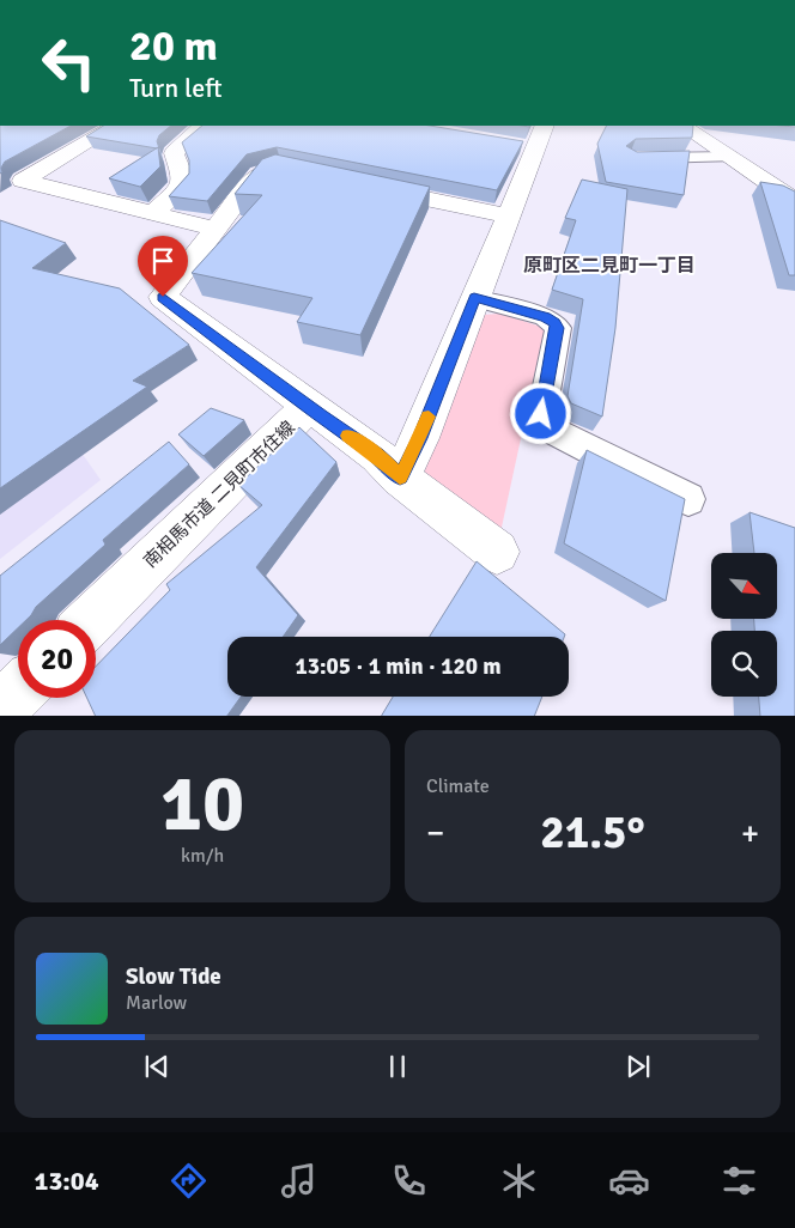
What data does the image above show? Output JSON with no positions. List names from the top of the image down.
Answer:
{
  "streets": {
    "street": ["南相馬市道 二見町市住線"]
  },
  "districts": ["原町区二見町一丁目"],
  "north": "bottom right",
  "page": {
    "turn": ["20 m", "Turn left"],
    "limit": "20",
    "trip": "13:05 · 1 min · 120 m",
    "tile": [
      ["10", "km/h"],
      "Climate"
    ],
    "heat": ["−", "21.5°", "+"],
    "song": ["Slow Tide", "Marlow"],
    "tabs": "13:04"
  }
}
